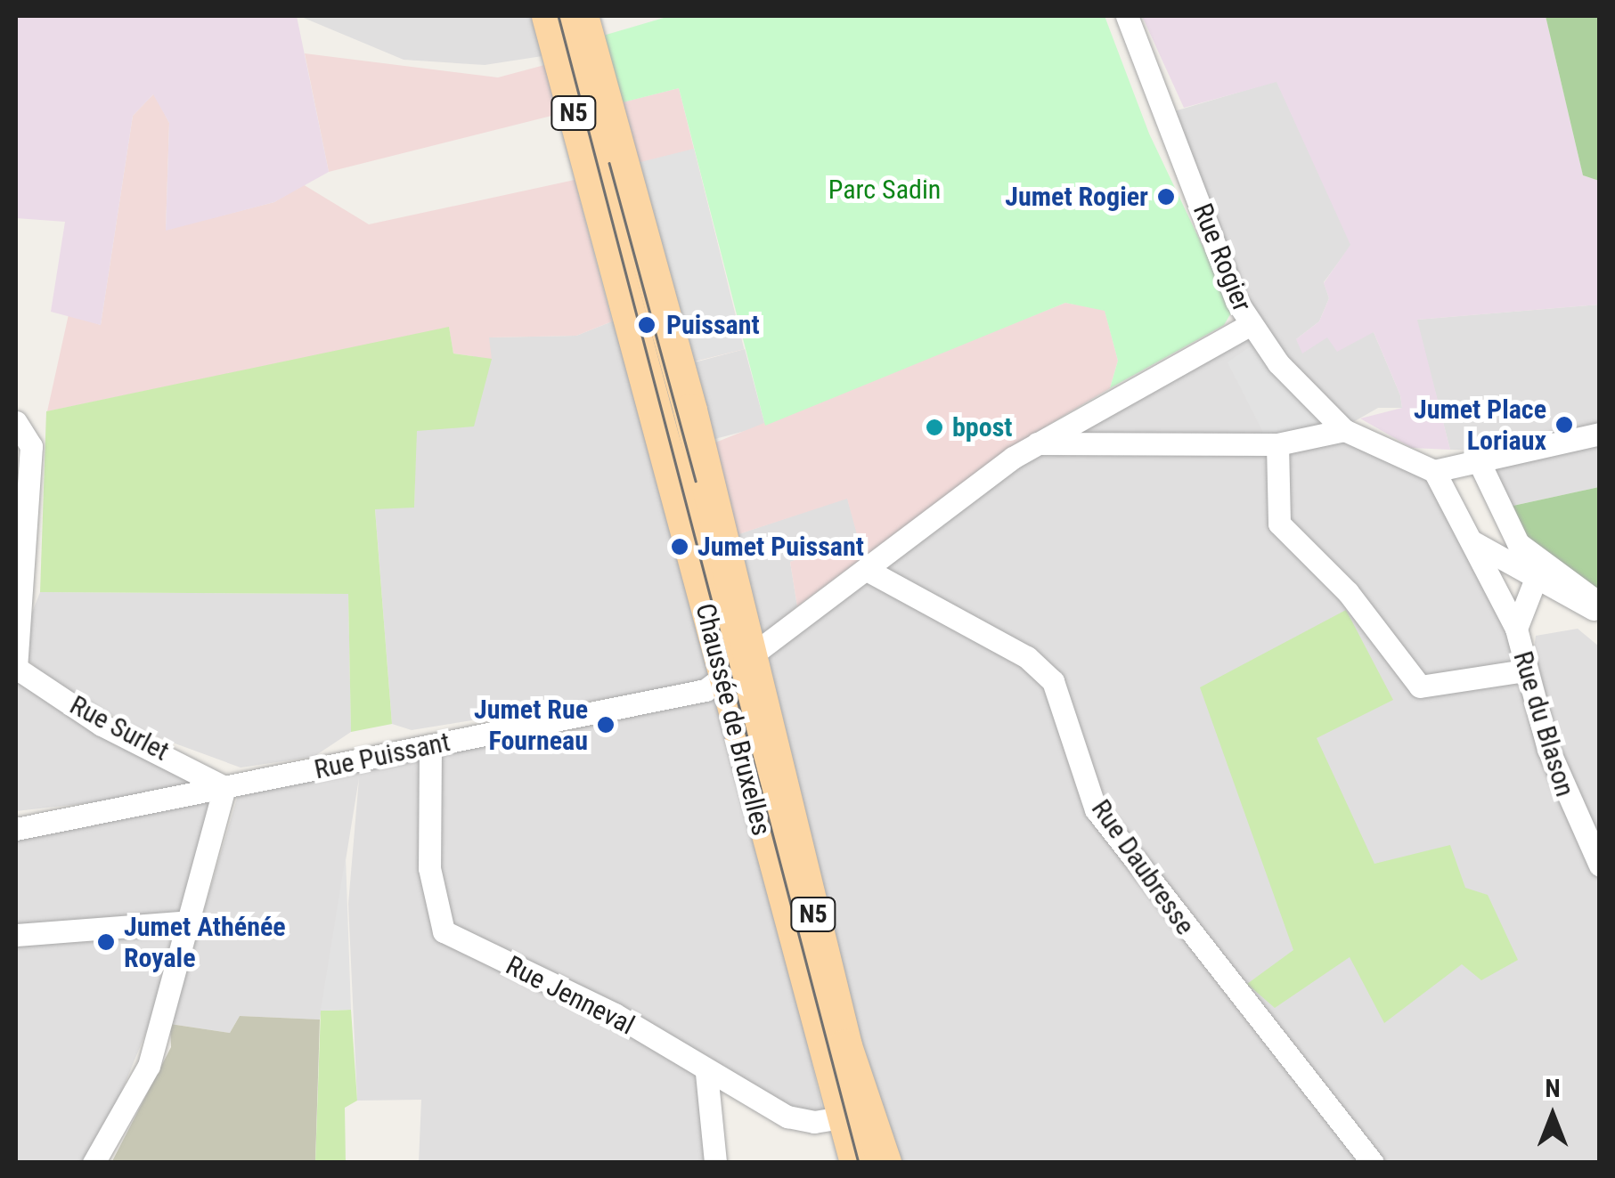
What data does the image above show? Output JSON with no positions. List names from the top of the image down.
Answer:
{
  "streets": {
    "main road": ["N5", "Chaussée de Bruxelles"],
    "street": [
      "Rue Rogier",
      "Rue du Blason",
      "Rue Surlet",
      "Rue Puissant",
      "Rue Daubresse",
      "Rue Jenneval"
    ]
  },
  "crossings": [
    ["Rue Rogier", "Rue du Blason"],
    ["Chaussée de Bruxelles", "Rue Puissant"],
    ["Chaussée de Bruxelles", "Rue Jenneval"],
    ["Rue Surlet", "Rue Puissant"],
    ["Rue Puissant", "Rue Jenneval"]
  ],
  "parks": ["Parc Sadin"],
  "places": [
    "Jumet Rogier",
    "Puissant",
    "Jumet Place Loriaux",
    "bpost",
    "Jumet Puissant",
    "Jumet Rue Fourneau",
    "Jumet Athénée Royale"
  ],
  "north": "top"
}
